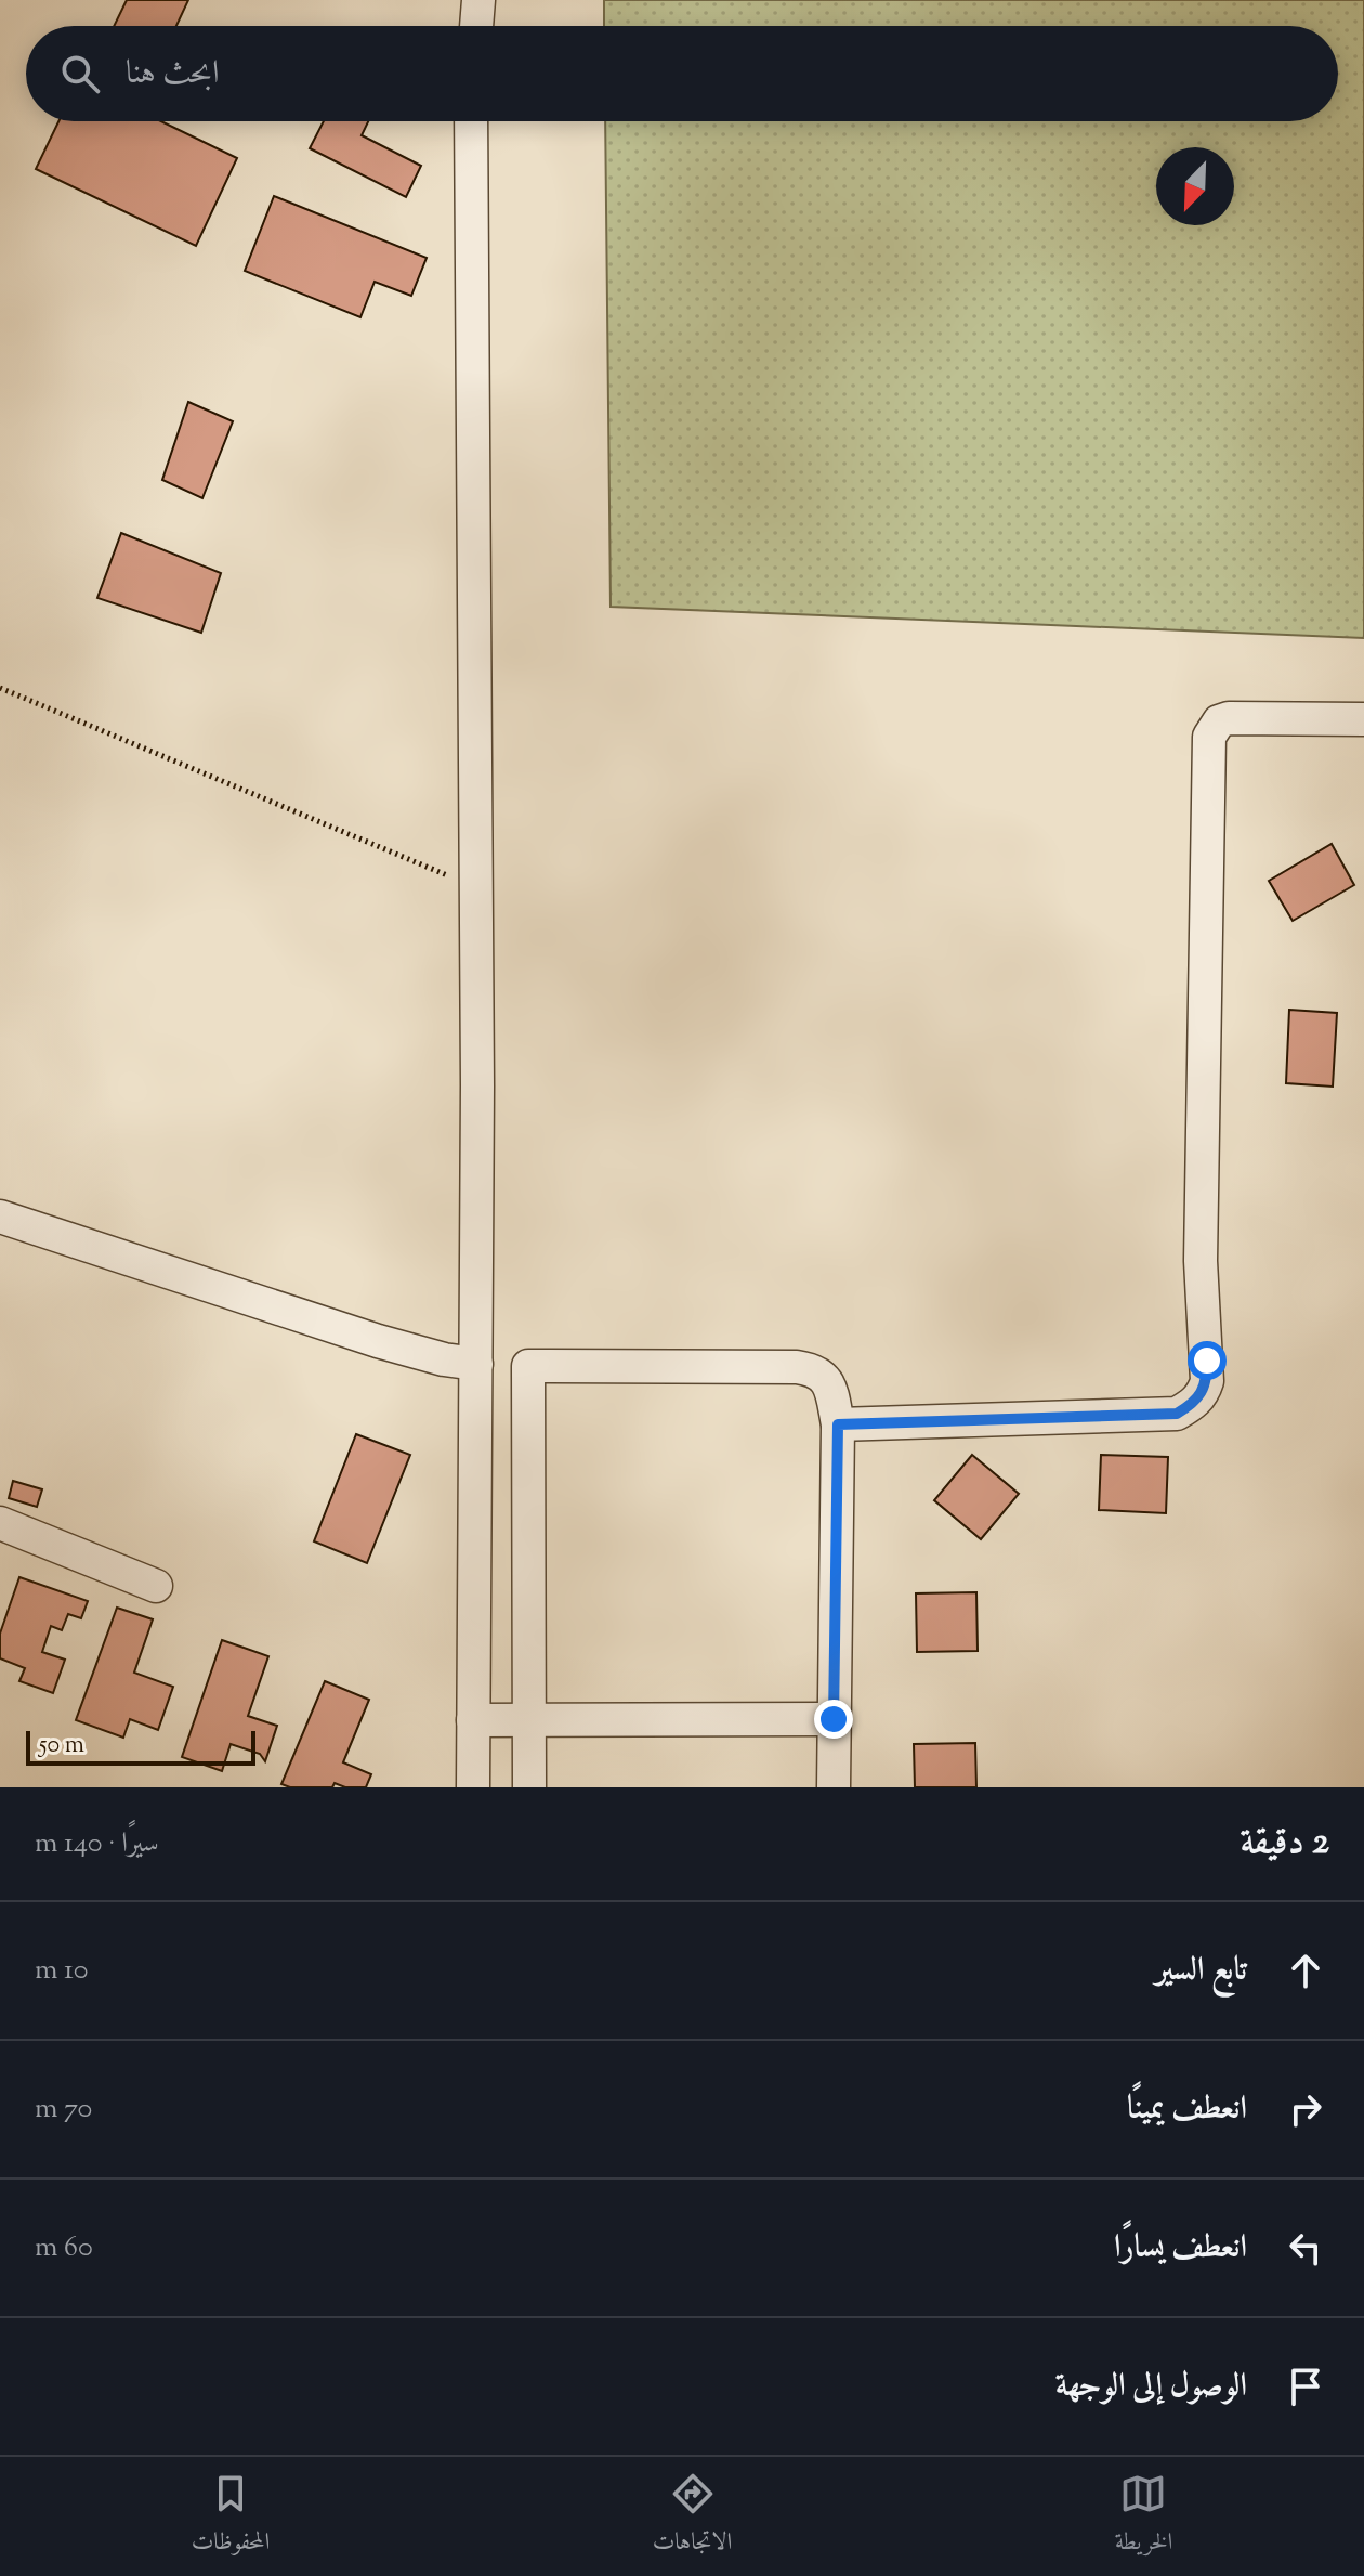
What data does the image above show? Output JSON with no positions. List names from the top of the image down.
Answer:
{
  "scale_bar": "50 m",
  "north": "bottom left",
  "page": {
    "search": "ابحث هنا",
    "scale": "50 m",
    "heading": ["2 دقيقة", "سيرًا · 140 m"],
    "list": [
      ["تابع السير", "10 m"],
      ["انعطف يمينًا", "70 m"],
      ["انعطف يسارًا", "60 m"],
      "الوصول إلى الوجهة"
    ],
    "nav": ["الخريطة", "الاتجاهات", "المحفوظات"]
  }
}
